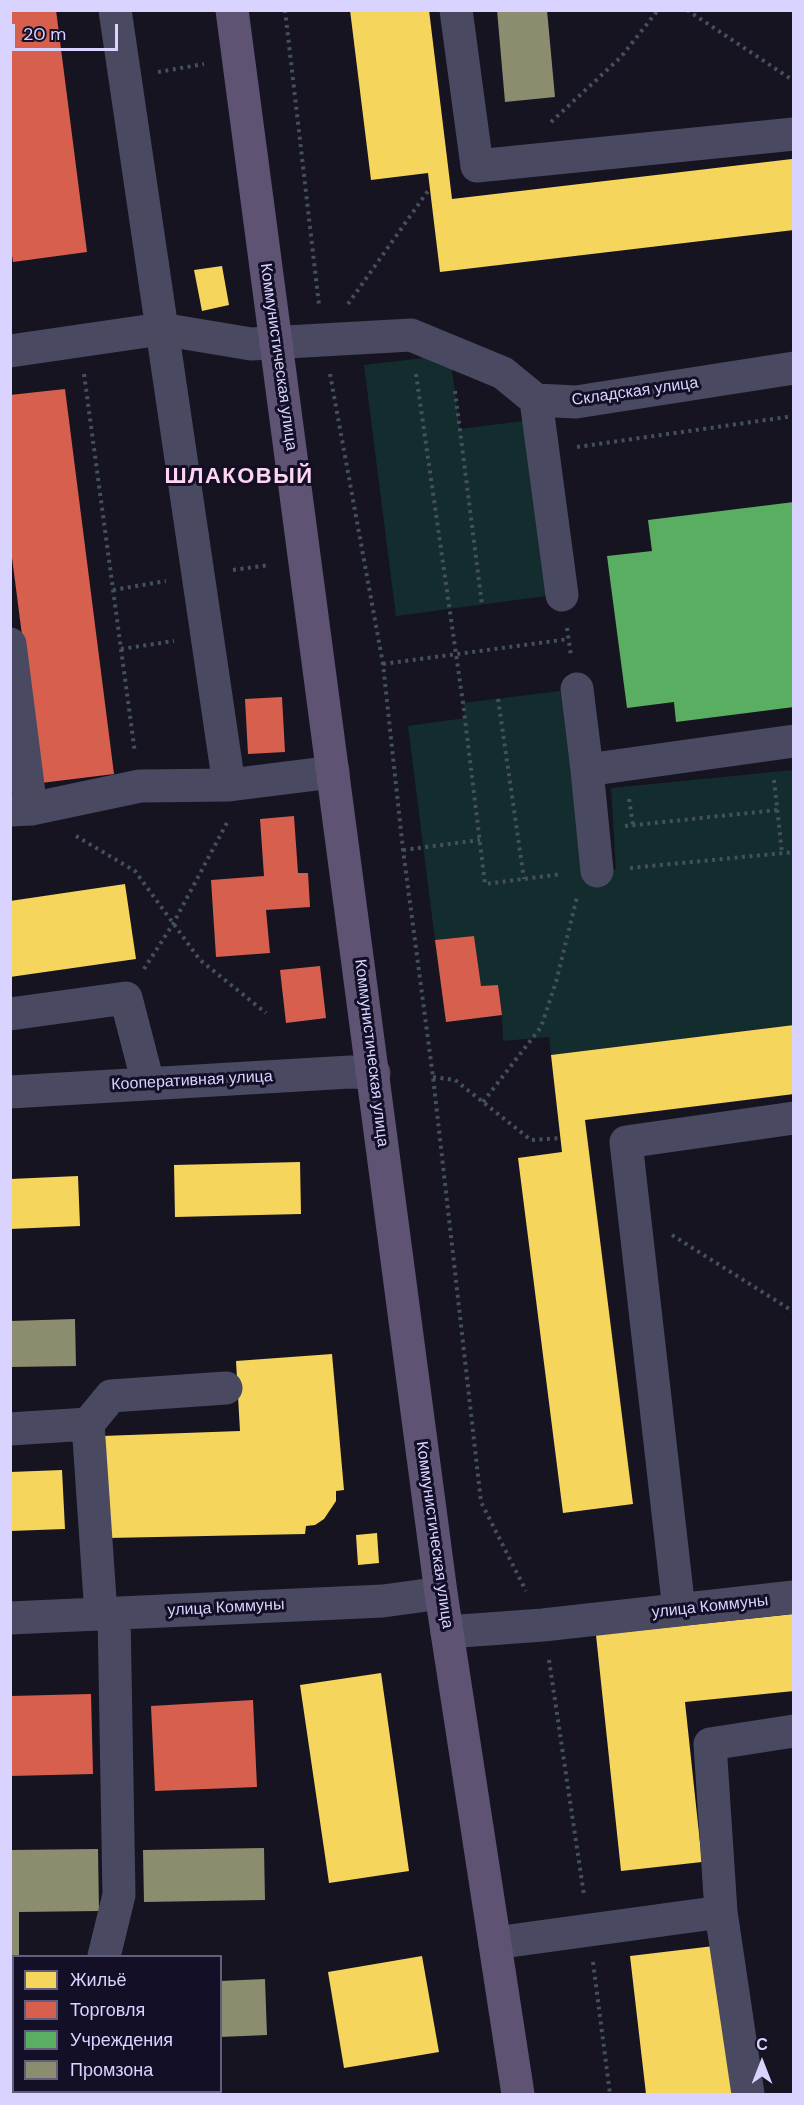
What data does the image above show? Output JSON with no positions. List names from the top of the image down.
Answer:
{
  "streets": {
    "main road": ["Коммунистическая улица"],
    "street": ["Складская улица", "Кооперативная улица", "улица Коммуны"]
  },
  "crossings": [
    ["Коммунистическая улица", "Кооперативная улица"],
    ["Коммунистическая улица", "улица Коммуны"]
  ],
  "districts": ["ШЛАКОВЫЙ"],
  "legend": [
    "Жильё",
    "Торговля",
    "Учреждения",
    "Промзона"
  ],
  "scale_bar": "20 m",
  "north": "top"
}
